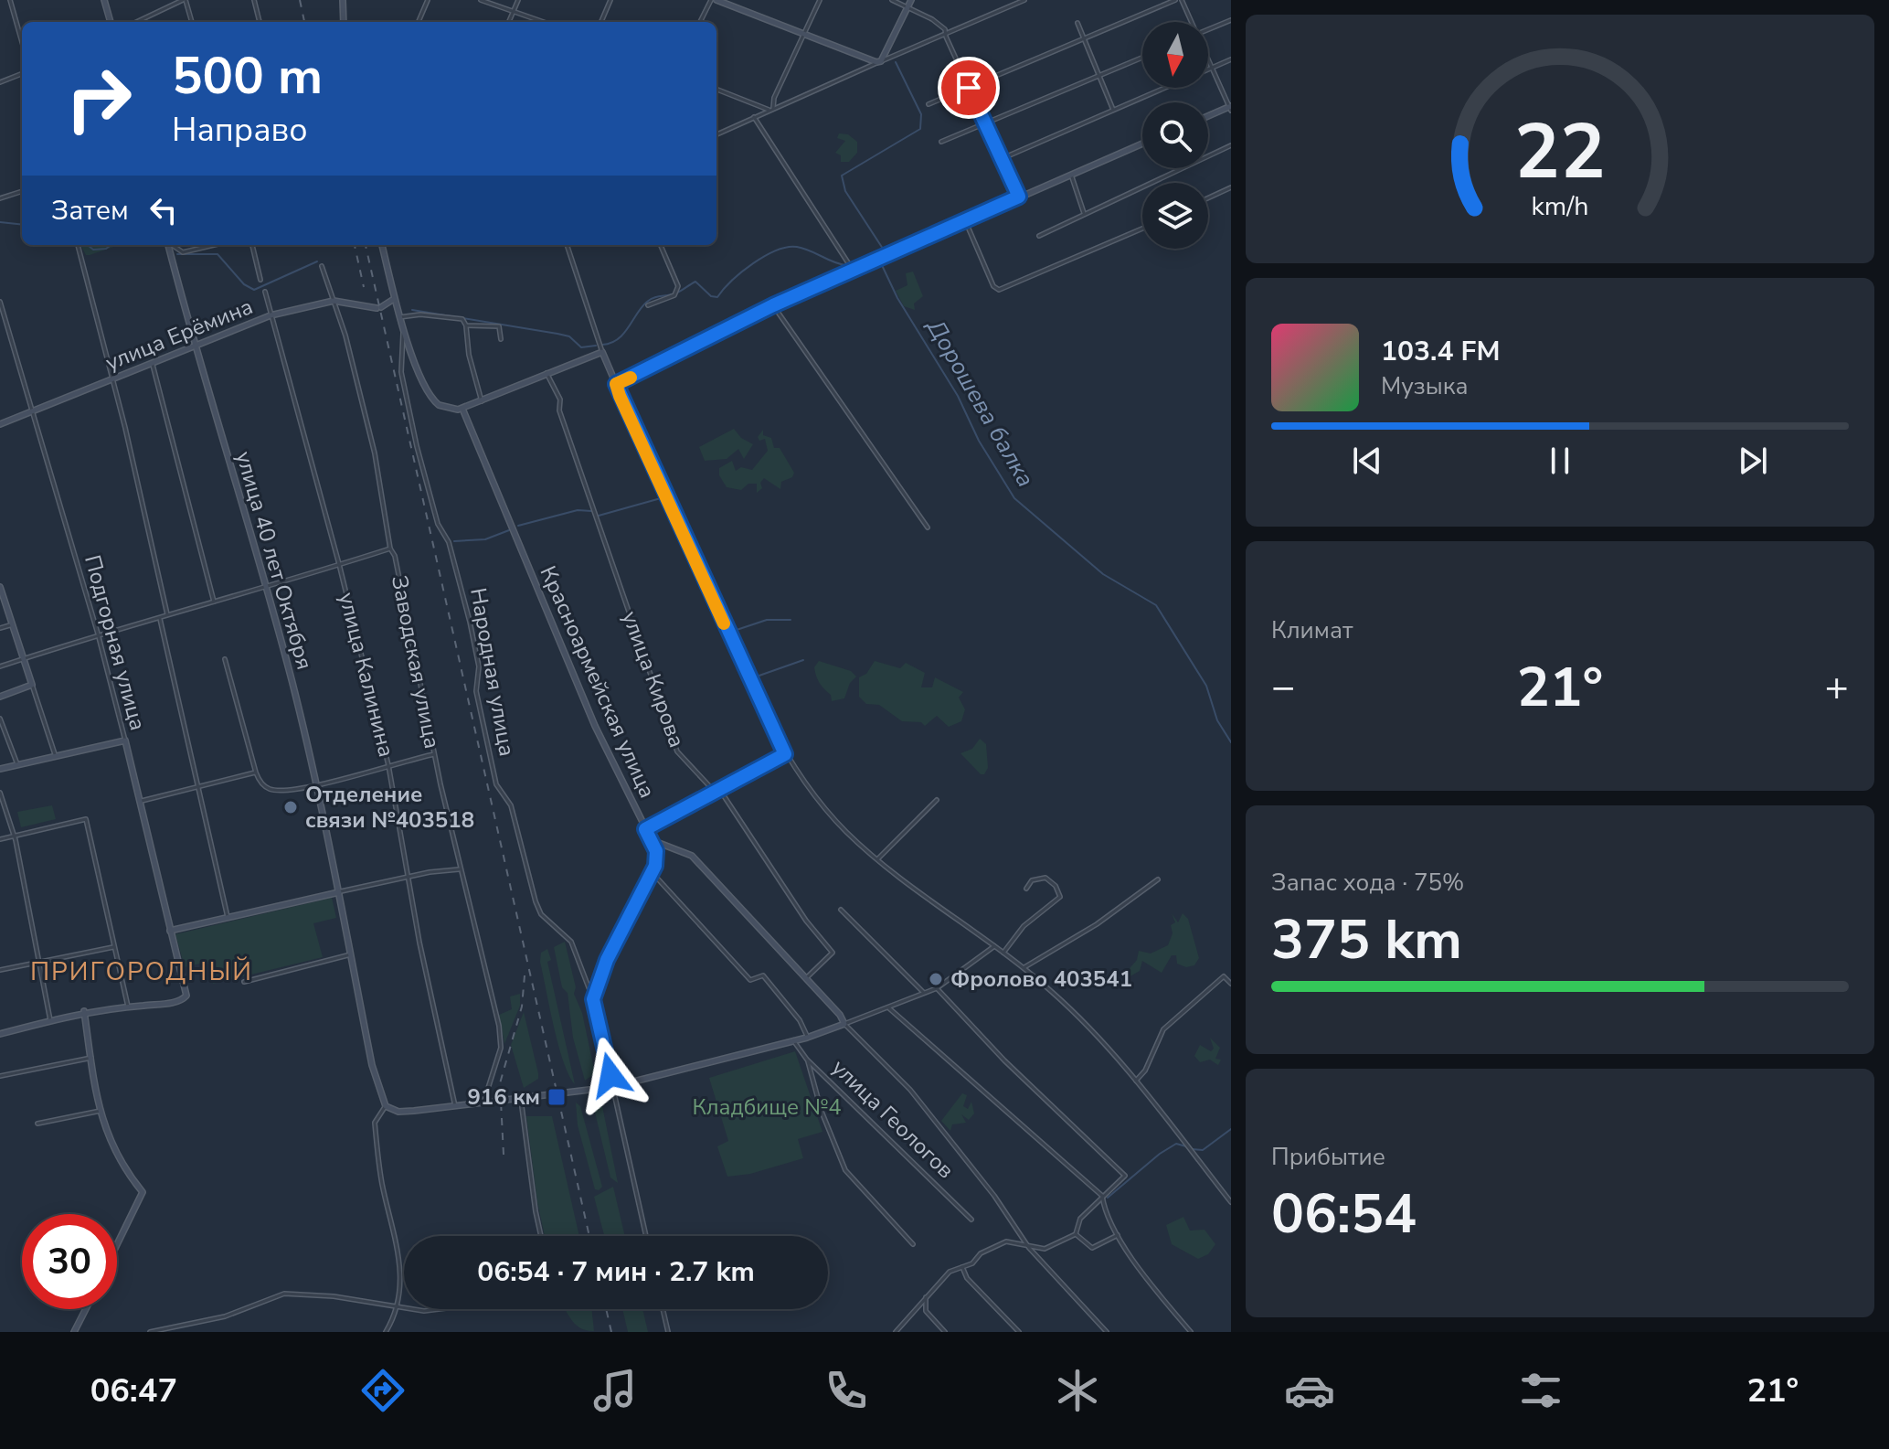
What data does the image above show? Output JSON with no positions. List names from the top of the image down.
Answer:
{
  "streets": {
    "street": [
      "улица Ерёмина",
      "улица 40 лет Октября",
      "Подгорная улица",
      "Заводская улица",
      "Народная улица",
      "улица Калинина",
      "улица Кирова",
      "Красноармейская улица",
      "улица Геологов"
    ]
  },
  "crossings": [
    ["улица Ерёмина", "улица 40 лет Октября"],
    ["улица Ерёмина", "Подгорная улица"],
    ["улица Ерёмина", "Заводская улица"],
    ["улица Ерёмина", "Народная улица"],
    ["улица Ерёмина", "улица Калинина"],
    ["Народная улица", "Красноармейская улица"],
    ["Народная улица", "улица Геологов"]
  ],
  "districts": ["ПРИГОРОДНЫЙ"],
  "water": ["Дорошева балка"],
  "parks": ["Кладбище №4"],
  "places": {
    "other": ["Отделение связи №403518", "Фролово 403541"],
    "transit": ["916 км"]
  },
  "north": "bottom",
  "page": {
    "turn": ["500 m", "Направо"],
    "then": "Затем",
    "song": ["103.4 FM", "Музыка"],
    "tile": [
      "Климат",
      ["Запас хода · 75%", "375 km"],
      ["Прибытие", "06:54"]
    ],
    "heat": ["−", "21°", "+"],
    "limit": "30",
    "trip": "06:54 · 7 мин · 2.7 km",
    "tabs": ["06:47", "21°"],
    "gauge": ["22", "km/h"]
  }
}
